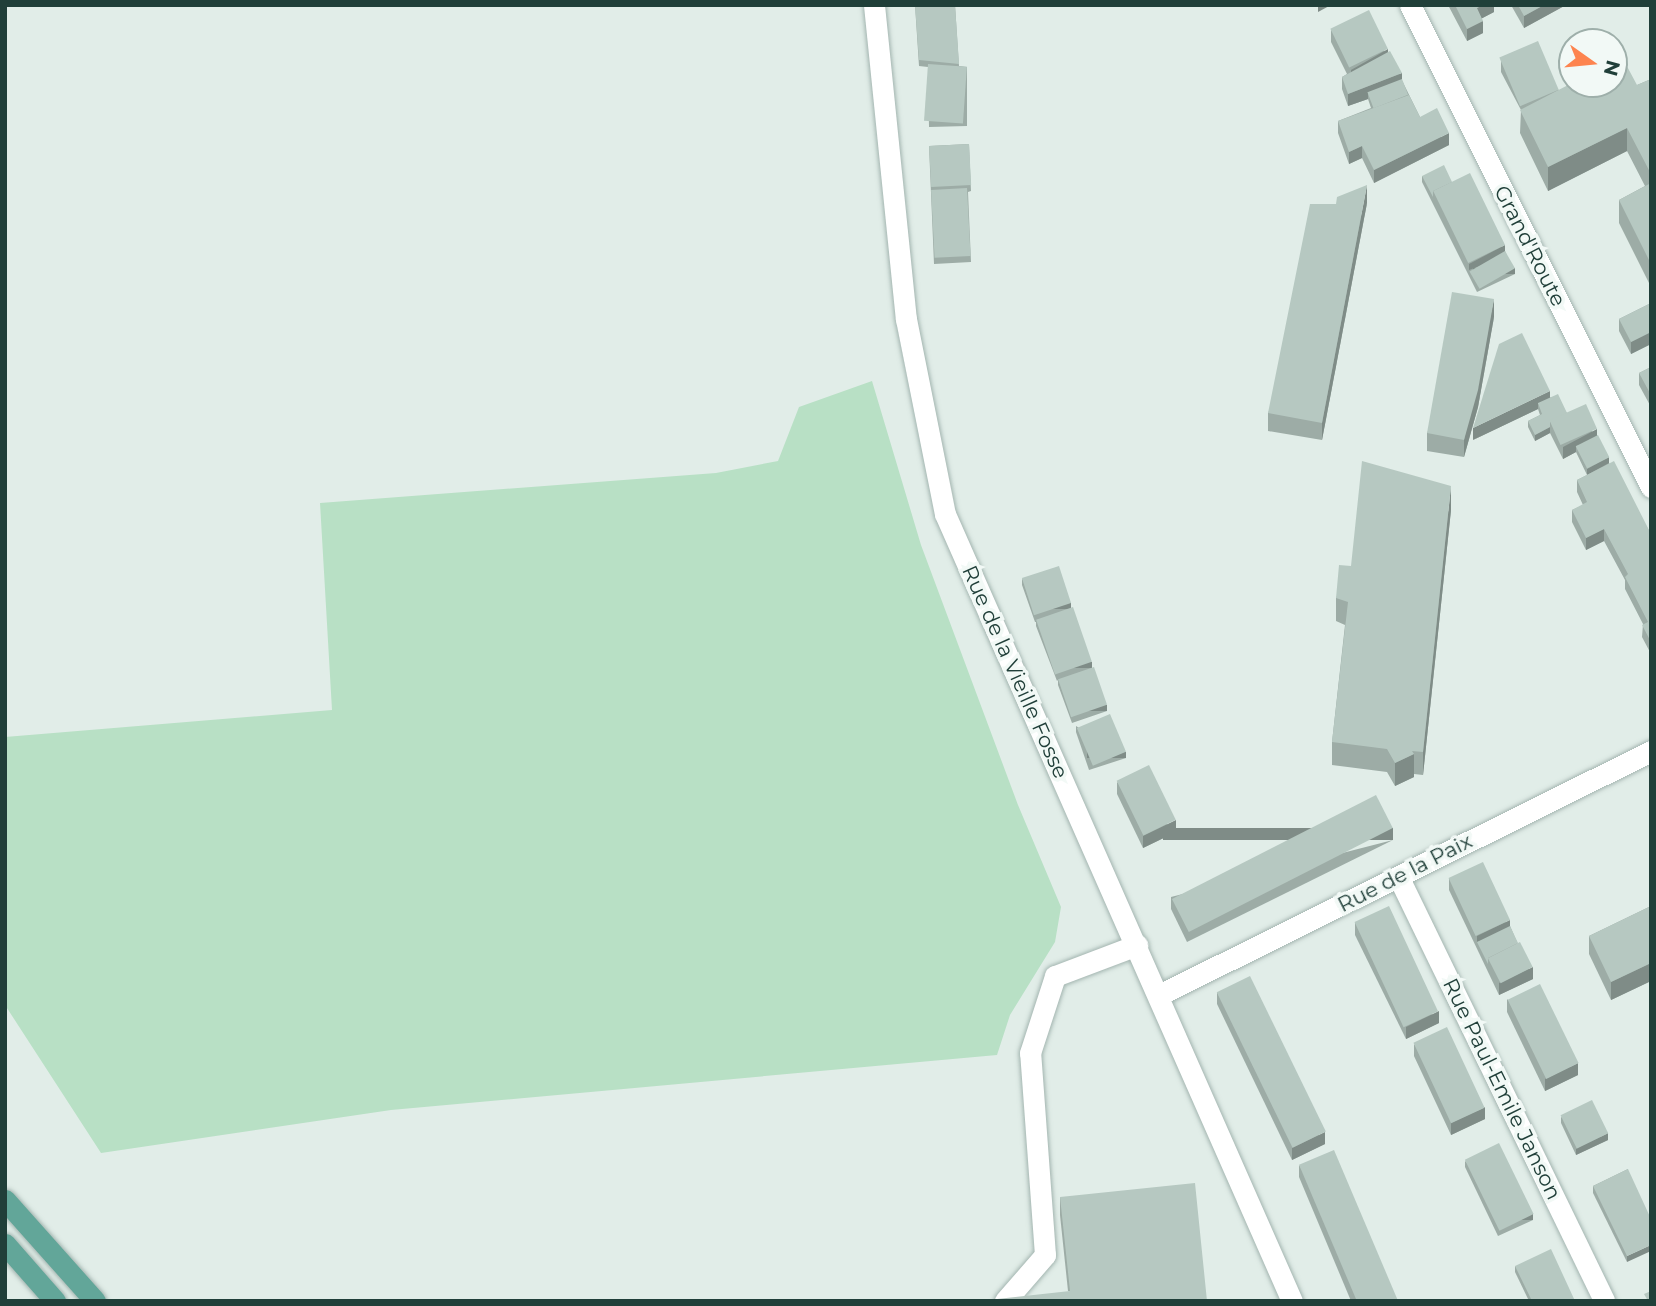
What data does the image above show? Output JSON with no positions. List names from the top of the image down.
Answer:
{
  "streets": {
    "street": [
      "Grand'Route",
      "Rue de la Vieille Fosse",
      "Rue de la Paix",
      "Rue Paul-Emile Janson"
    ]
  },
  "crossings": [
    ["Rue de la Vieille Fosse", "Rue de la Paix"],
    ["Rue de la Paix", "Rue Paul-Emile Janson"]
  ],
  "north": "right"
}
